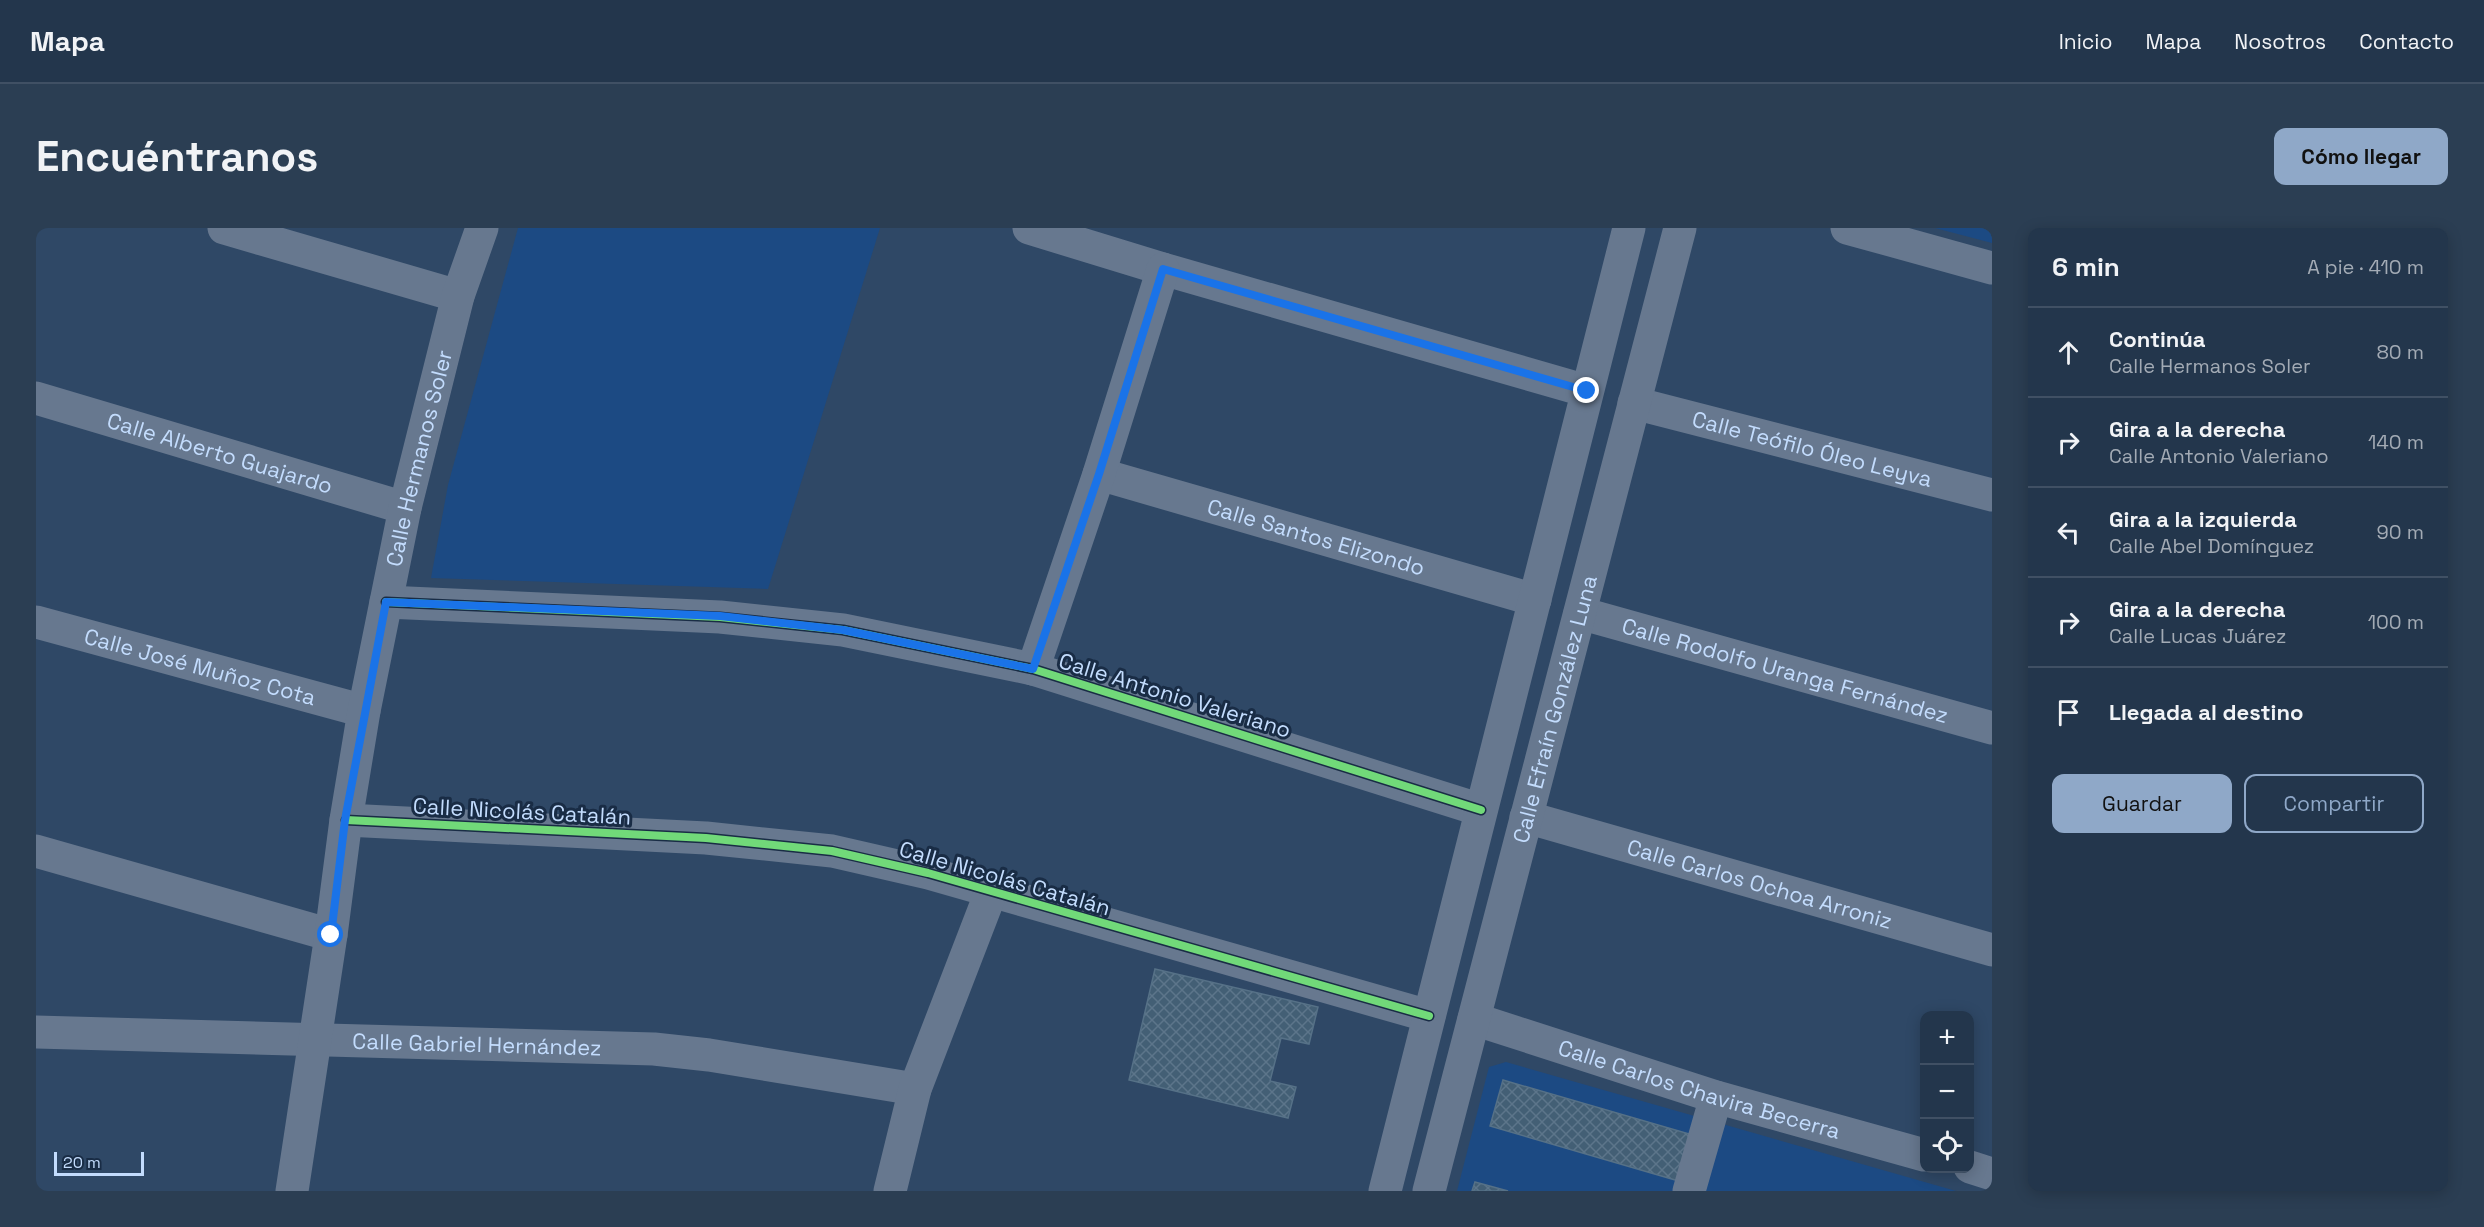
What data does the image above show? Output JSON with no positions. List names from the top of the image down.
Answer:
{
  "streets": {
    "street": [
      "Calle Teófilo Óleo Leyva",
      "Calle Alberto Guajardo",
      "Calle Hermanos Soler",
      "Calle Santos Elizondo",
      "Calle José Muñoz Cota",
      "Calle Rodolfo Uranga Fernández",
      "Calle Antonio Valeriano",
      "Calle Efraín González Luna",
      "Calle Nicolás Catalán",
      "Calle Carlos Ochoa Arroniz",
      "Calle Gabriel Hernández",
      "Calle Carlos Chavira Becerra"
    ]
  },
  "crossings": [
    ["Calle Teófilo Óleo Leyva", "Calle Efraín González Luna"],
    ["Calle Alberto Guajardo", "Calle Hermanos Soler"],
    ["Calle Hermanos Soler", "Calle José Muñoz Cota"],
    ["Calle Hermanos Soler", "Calle Antonio Valeriano"],
    ["Calle Hermanos Soler", "Calle Nicolás Catalán"],
    ["Calle Hermanos Soler", "Calle Gabriel Hernández"],
    ["Calle Santos Elizondo", "Calle Efraín González Luna"],
    ["Calle Rodolfo Uranga Fernández", "Calle Efraín González Luna"],
    ["Calle Antonio Valeriano", "Calle Efraín González Luna"],
    ["Calle Efraín González Luna", "Calle Nicolás Catalán"],
    ["Calle Efraín González Luna", "Calle Carlos Ochoa Arroniz"],
    ["Calle Efraín González Luna", "Calle Carlos Chavira Becerra"]
  ],
  "scale_bar": "20 m",
  "page": {
    "header": "Mapa",
    "nav": [
      "Inicio",
      "Mapa",
      "Nosotros",
      "Contacto"
    ],
    "buttons": [
      "Cómo llegar",
      ["Guardar", "Compartir"]
    ],
    "title": "Encuéntranos",
    "heading": ["6 min", "A pie · 410 m"],
    "list": [
      ["Continúa", "Calle Hermanos Soler", "80 m"],
      ["Gira a la derecha", "Calle Antonio Valeriano", "140 m"],
      ["Gira a la izquierda", "Calle Abel Domínguez", "90 m"],
      ["Gira a la derecha", "Calle Lucas Juárez", "100 m"],
      "Llegada al destino"
    ],
    "map_buttons": ["+", "−"],
    "scale": "20 m"
  }
}
